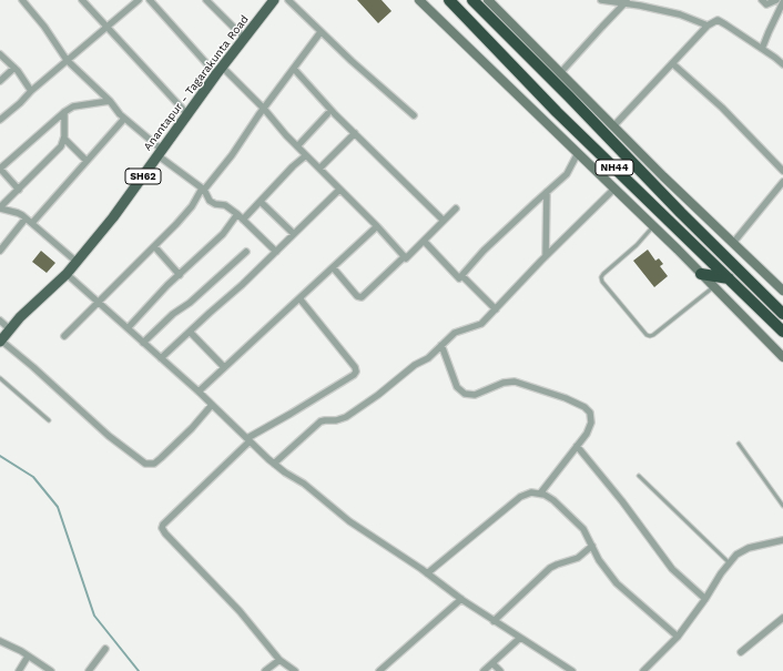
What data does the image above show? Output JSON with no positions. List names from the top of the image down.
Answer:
{
  "streets": {
    "highway": ["NH44"],
    "main road": ["Anantapur - Tagarakunta Road", "SH62"]
  }
}
